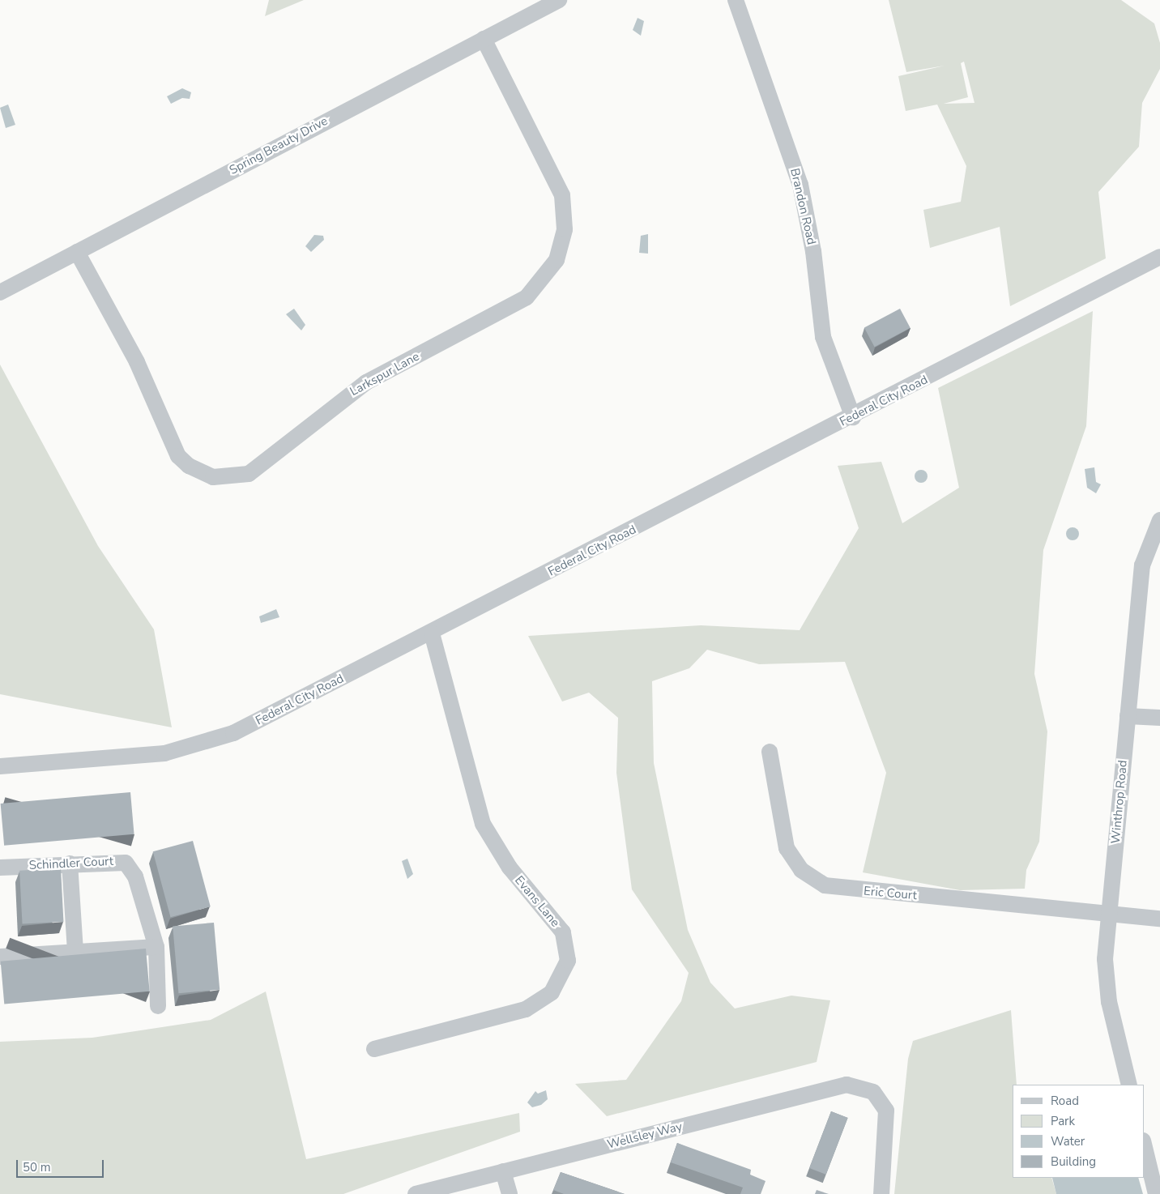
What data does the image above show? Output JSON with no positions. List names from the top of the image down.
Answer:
{
  "streets": {
    "street": [
      "Spring Beauty Drive",
      "Brandon Road",
      "Larkspur Lane",
      "Federal City Road",
      "Winthrop Road",
      "Schindler Court",
      "Eric Court",
      "Evans Lane",
      "Wellsley Way"
    ]
  },
  "crossings": [
    ["Spring Beauty Drive", "Larkspur Lane"],
    ["Brandon Road", "Federal City Road"],
    ["Federal City Road", "Evans Lane"],
    ["Winthrop Road", "Eric Court"]
  ],
  "legend": [
    "Road",
    "Park",
    "Water",
    "Building"
  ],
  "scale_bar": "50 m"
}
